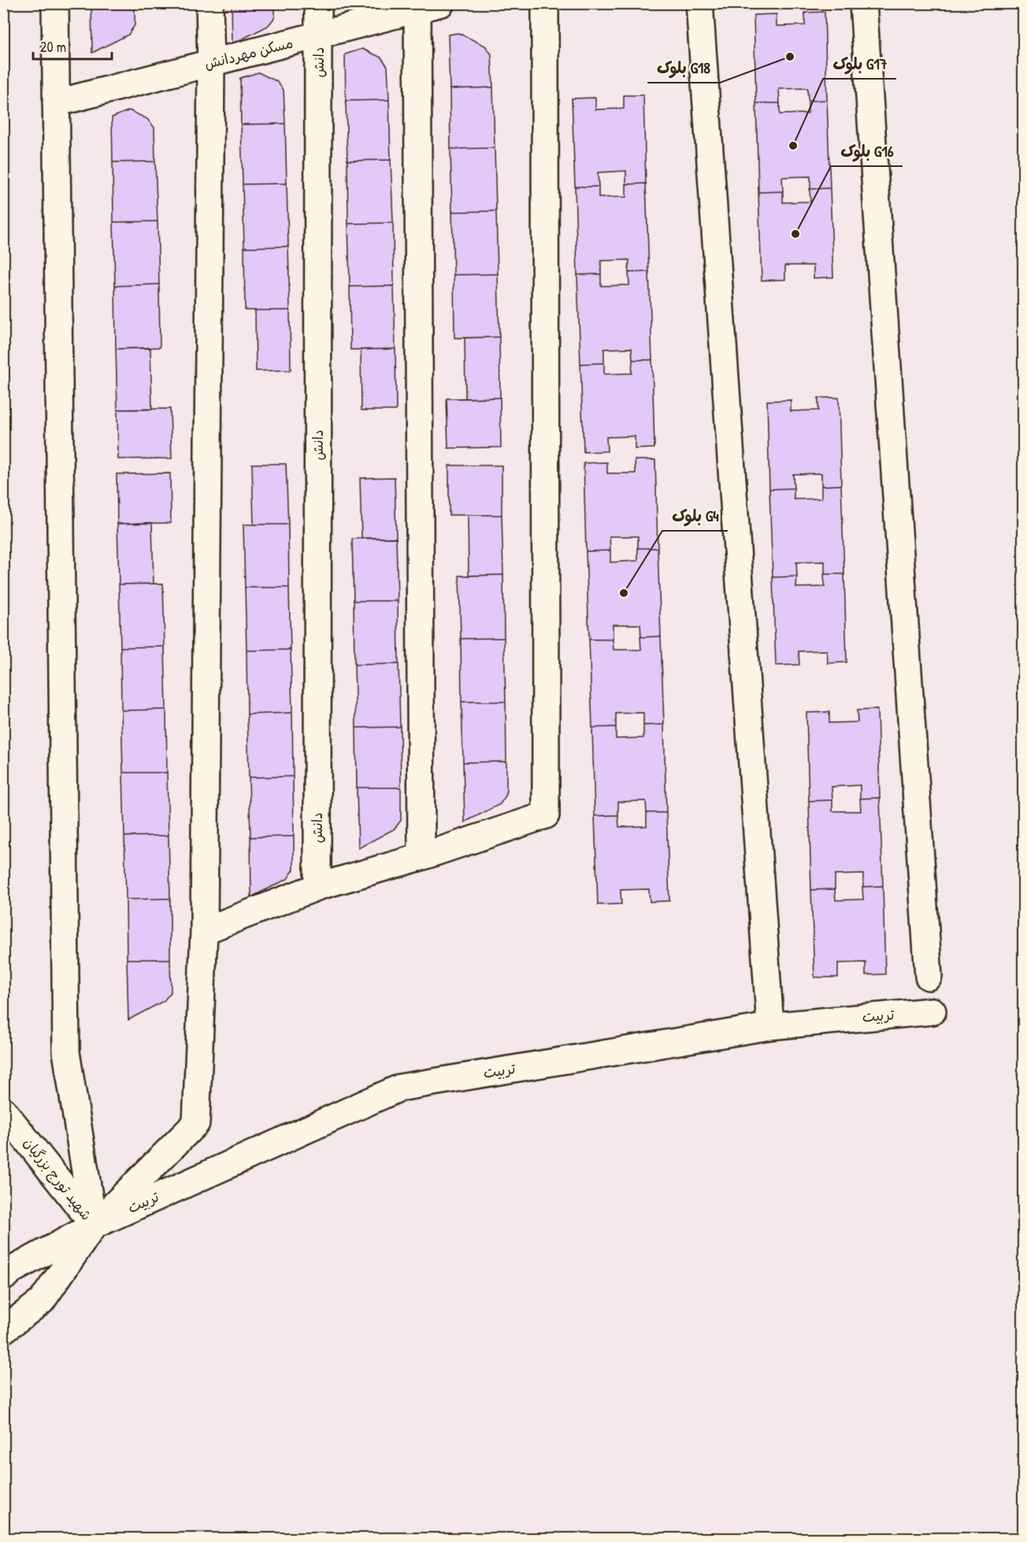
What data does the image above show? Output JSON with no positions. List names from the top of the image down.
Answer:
{
  "streets": {
    "street": [
      "مسکن مهردانش",
      "دانش",
      "تربیت",
      "شهید تورج بزرگیان"
    ]
  },
  "crossings": [
    ["مسکن مهردانش", "دانش"],
    ["تربیت", "شهید تورج بزرگیان"]
  ],
  "places": [
    "بلوک G18",
    "بلوک G17",
    "بلوک G16",
    "بلوک G4"
  ],
  "scale_bar": "20 m"
}
